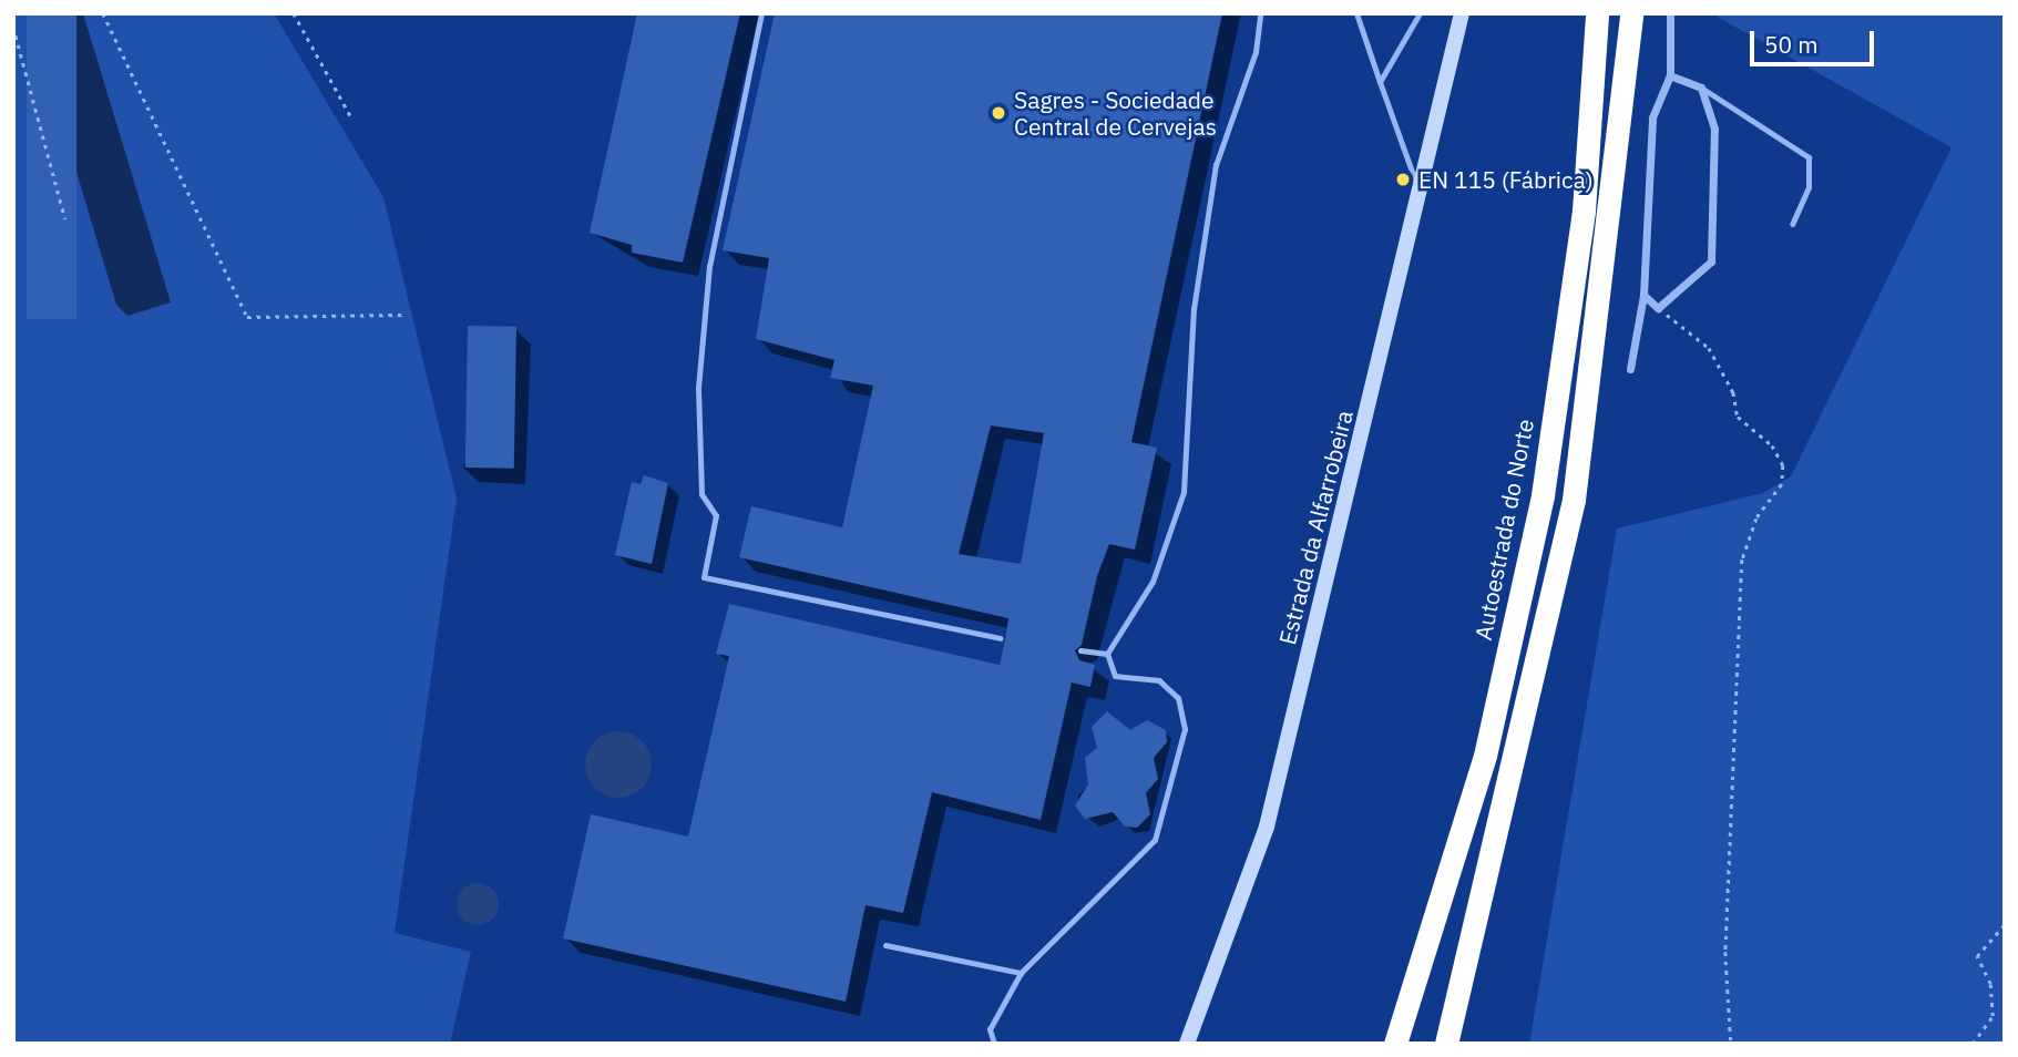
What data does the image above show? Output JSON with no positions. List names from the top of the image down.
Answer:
{
  "streets": {
    "highway": ["Autoestrada do Norte"],
    "main road": ["Estrada da Alfarrobeira"]
  },
  "places": ["Sagres - Sociedade Central de Cervejas", "EN 115 (Fábrica)"],
  "scale_bar": "50 m"
}
